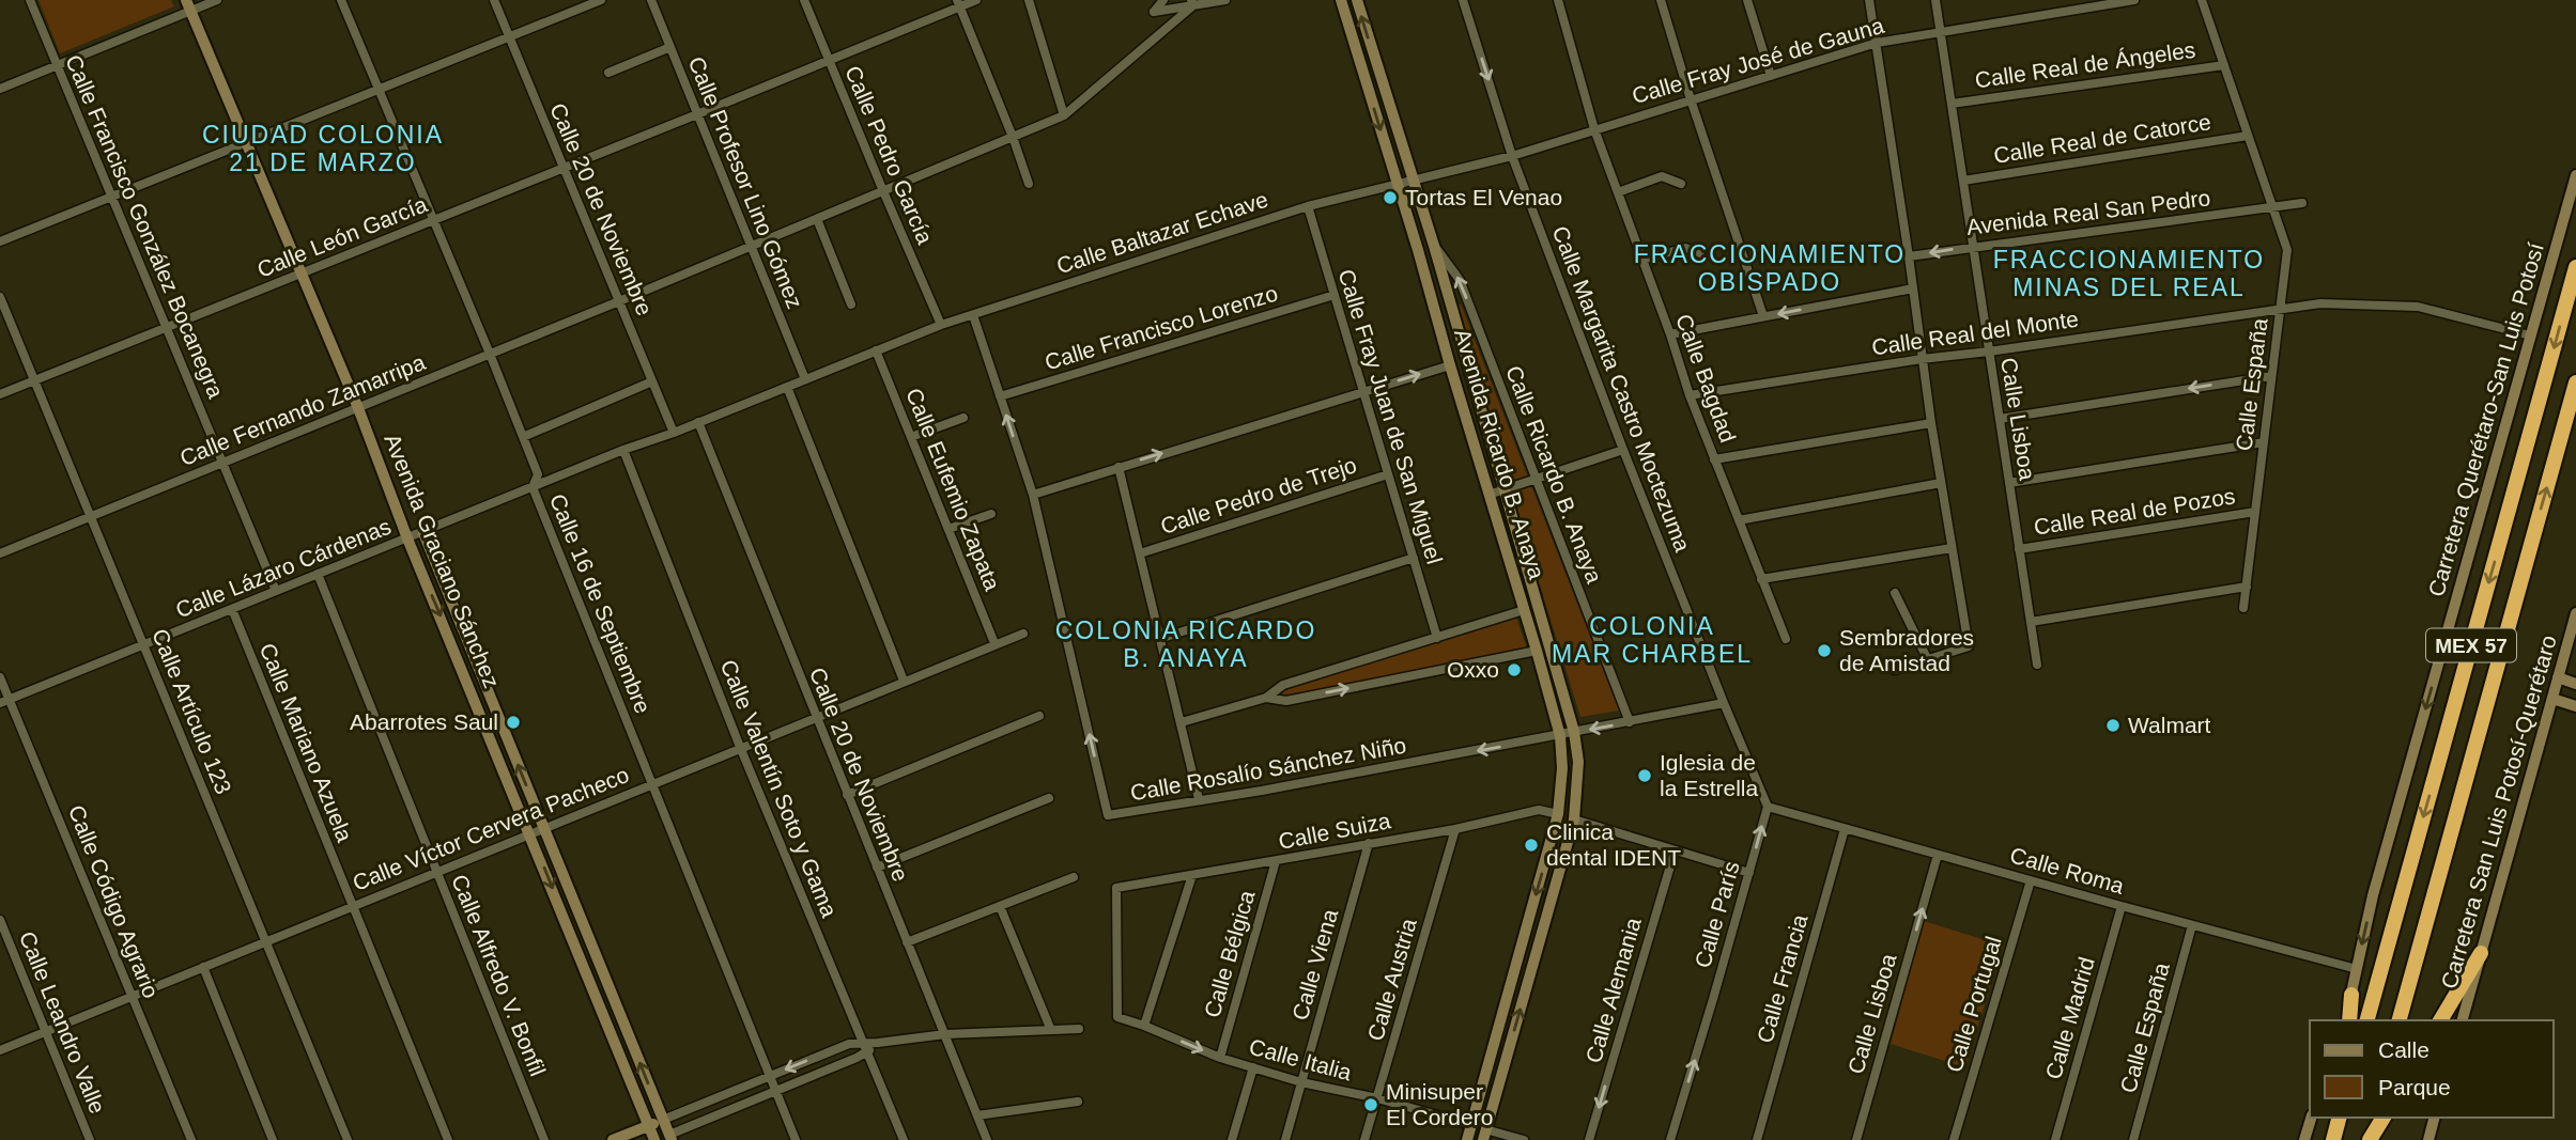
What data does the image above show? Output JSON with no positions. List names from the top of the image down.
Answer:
{
  "streets": {
    "highway": ["MEX 57"],
    "main road": [
      "Carretera Querétaro-San Luis Potosí",
      "Avenida Ricardo B. Anaya",
      "Avenida Graciano Sánchez",
      "Carretera San Luis Potosí-Querétaro"
    ],
    "street": [
      "Calle Fray José de Gauna",
      "Calle Real de Ángeles",
      "Calle Real de Catorce",
      "Calle Pedro García",
      "Calle Profesor Lino Gómez",
      "Calle 20 de Noviembre",
      "Avenida Real San Pedro",
      "Calle Francisco González Bocanegra",
      "Calle Baltazar Echave",
      "Calle León García",
      "Calle Francisco Lorenzo",
      "Calle Real del Monte",
      "Calle Bagdad",
      "Calle España",
      "Calle Margarita Castro Moctezuma",
      "Calle Fernando Zamarripa",
      "Calle Fray Juan de San Miguel",
      "Calle Lisboa",
      "Calle Ricardo B. Anaya",
      "Calle Eufemio Zapata",
      "Calle Pedro de Trejo",
      "Calle Real de Pozos",
      "Calle Lázaro Cárdenas",
      "Calle 16 de Septiembre",
      "Calle Artículo 123",
      "Calle Mariano Azuela",
      "Calle Rosalío Sánchez Niño",
      "Calle Valentín Soto y Gama",
      "Calle Víctor Cervera Pacheco",
      "Calle Suiza",
      "Calle Roma",
      "Calle Código Agrario",
      "Calle París",
      "Calle Bélgica",
      "Calle Viena",
      "Calle Alfredo V. Bonfil",
      "Calle Francia",
      "Calle Austria",
      "Calle Alemania",
      "Calle Portugal",
      "Calle Madrid",
      "Calle Leandro Valle",
      "Calle Italia"
    ]
  },
  "crossings": [
    ["Calle Fray José de Gauna", "Calle Baltazar Echave"],
    ["Calle Fray José de Gauna", "Calle Bagdad"],
    ["Calle Fray José de Gauna", "Calle Margarita Castro Moctezuma"],
    ["Calle Fray José de Gauna", "Calle Lisboa"],
    ["Calle Fray José de Gauna", "Avenida Ricardo B. Anaya"],
    ["Calle Real de Ángeles", "Calle España"],
    ["Calle Real de Ángeles", "Calle Lisboa"],
    ["Calle Real de Catorce", "Calle España"],
    ["Calle Real de Catorce", "Calle Lisboa"],
    ["Calle Pedro García", "Calle Baltazar Echave"],
    ["Calle Pedro García", "Calle León García"],
    ["Calle Pedro García", "Calle Fernando Zamarripa"],
    ["Calle Profesor Lino Gómez", "Calle Baltazar Echave"],
    ["Calle Profesor Lino Gómez", "Calle León García"],
    ["Calle Profesor Lino Gómez", "Calle Fernando Zamarripa"],
    ["Calle 20 de Noviembre", "Calle León García"],
    ["Calle 20 de Noviembre", "Calle Fernando Zamarripa"],
    ["Calle 20 de Noviembre", "Calle Lázaro Cárdenas"],
    ["Calle 20 de Noviembre", "Calle Víctor Cervera Pacheco"],
    ["Avenida Real San Pedro", "Calle España"],
    ["Avenida Real San Pedro", "Calle Lisboa"],
    ["Calle Francisco González Bocanegra", "Calle León García"],
    ["Calle Francisco González Bocanegra", "Calle Fernando Zamarripa"],
    ["Calle Francisco González Bocanegra", "Calle Lázaro Cárdenas"],
    ["Calle Baltazar Echave", "Calle Fray Juan de San Miguel"],
    ["Calle Baltazar Echave", "Avenida Ricardo B. Anaya"],
    ["Calle Baltazar Echave", "Calle Eufemio Zapata"],
    ["Calle Baltazar Echave", "Calle Lázaro Cárdenas"],
    ["Calle Baltazar Echave", "Calle Rosalío Sánchez Niño"],
    ["Calle León García", "Avenida Graciano Sánchez"],
    ["Calle León García", "Calle 16 de Septiembre"],
    ["Calle León García", "Calle Artículo 123"],
    ["Calle Francisco Lorenzo", "Calle Fray Juan de San Miguel"],
    ["Calle Francisco Lorenzo", "Calle Rosalío Sánchez Niño"],
    ["Calle Real del Monte", "Calle Bagdad"],
    ["Calle Real del Monte", "Calle España"],
    ["Calle Real del Monte", "Calle Lisboa"],
    ["Calle Real del Monte", "Carretera Querétaro-San Luis Potosí"],
    ["Calle España", "Calle Real de Pozos"],
    ["Calle España", "Calle Roma"],
    ["Calle Margarita Castro Moctezuma", "Calle Rosalío Sánchez Niño"],
    ["Calle Fernando Zamarripa", "Avenida Graciano Sánchez"],
    ["Calle Fernando Zamarripa", "Calle 16 de Septiembre"],
    ["Calle Fernando Zamarripa", "Calle Artículo 123"],
    ["Calle Fray Juan de San Miguel", "Calle Pedro de Trejo"],
    ["Calle Lisboa", "Calle Real de Pozos"],
    ["Calle Lisboa", "Calle Roma"],
    ["Carretera Querétaro-San Luis Potosí", "Calle Roma"],
    ["Avenida Ricardo B. Anaya", "Calle Ricardo B. Anaya"],
    ["Avenida Ricardo B. Anaya", "Calle Rosalío Sánchez Niño"],
    ["Avenida Ricardo B. Anaya", "Calle Suiza"],
    ["Avenida Ricardo B. Anaya", "Calle Italia"],
    ["Calle Ricardo B. Anaya", "Calle Rosalío Sánchez Niño"],
    ["Calle Eufemio Zapata", "Calle Víctor Cervera Pacheco"],
    ["Avenida Graciano Sánchez", "Calle Lázaro Cárdenas"],
    ["Avenida Graciano Sánchez", "Calle Víctor Cervera Pacheco"],
    ["Calle Lázaro Cárdenas", "Calle 16 de Septiembre"],
    ["Calle Lázaro Cárdenas", "Calle Artículo 123"],
    ["Calle Lázaro Cárdenas", "Calle Mariano Azuela"],
    ["Calle Lázaro Cárdenas", "Calle Valentín Soto y Gama"],
    ["Calle Lázaro Cárdenas", "Calle Código Agrario"],
    ["Calle Lázaro Cárdenas", "Calle Alfredo V. Bonfil"],
    ["Calle 16 de Septiembre", "Calle Víctor Cervera Pacheco"],
    ["Calle Artículo 123", "Calle Víctor Cervera Pacheco"],
    ["Calle Mariano Azuela", "Calle Víctor Cervera Pacheco"],
    ["Calle Valentín Soto y Gama", "Calle Víctor Cervera Pacheco"],
    ["Calle Víctor Cervera Pacheco", "Calle Código Agrario"],
    ["Calle Víctor Cervera Pacheco", "Calle Alfredo V. Bonfil"],
    ["Calle Víctor Cervera Pacheco", "Calle Leandro Valle"],
    ["Calle Suiza", "Calle Bélgica"],
    ["Calle Suiza", "Calle Viena"],
    ["Calle Suiza", "Calle Austria"],
    ["Calle Suiza", "Calle Italia"],
    ["Calle Roma", "Calle París"],
    ["Calle Roma", "Calle Francia"],
    ["Calle Roma", "Calle Portugal"],
    ["Calle Roma", "Calle Madrid"],
    ["Calle Bélgica", "Calle Italia"],
    ["Calle Viena", "Calle Italia"],
    ["Calle Austria", "Calle Italia"]
  ],
  "one_way": [
    "Carretera Querétaro-San Luis Potosí",
    "Calle Ricardo B. Anaya",
    "Calle París",
    "Calle Alemania"
  ],
  "districts": [
    "CIUDAD COLONIA 21 DE MARZO",
    "FRACCIONAMIENTO OBISPADO",
    "FRACCIONAMIENTO MINAS DEL REAL",
    "COLONIA MAR CHARBEL",
    "COLONIA RICARDO B. ANAYA"
  ],
  "places": [
    "Tortas El Venao",
    "Sembradores de Amistad",
    "Oxxo",
    "Abarrotes Saul",
    "Walmart",
    "Iglesia de la Estrella",
    "Clinica dental IDENT",
    "Minisuper El Cordero"
  ],
  "legend": ["Calle", "Parque"]
}
